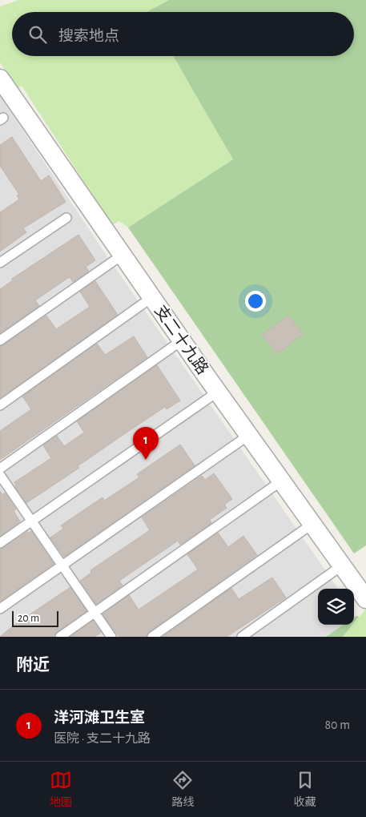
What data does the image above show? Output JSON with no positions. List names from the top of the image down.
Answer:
{
  "streets": {
    "street": ["支二十九路"]
  },
  "scale_bar": "20 m",
  "page": {
    "search": "搜索地点",
    "pins": "1",
    "scale": "20 m",
    "heading": "附近",
    "list": [
      {
        "mark": "1",
        "name": "洋河滩卫生室",
        "note": "医院 · 支二十九路",
        "value": "80 m"
      }
    ],
    "nav": ["地图", "路线", "收藏"]
  }
}
